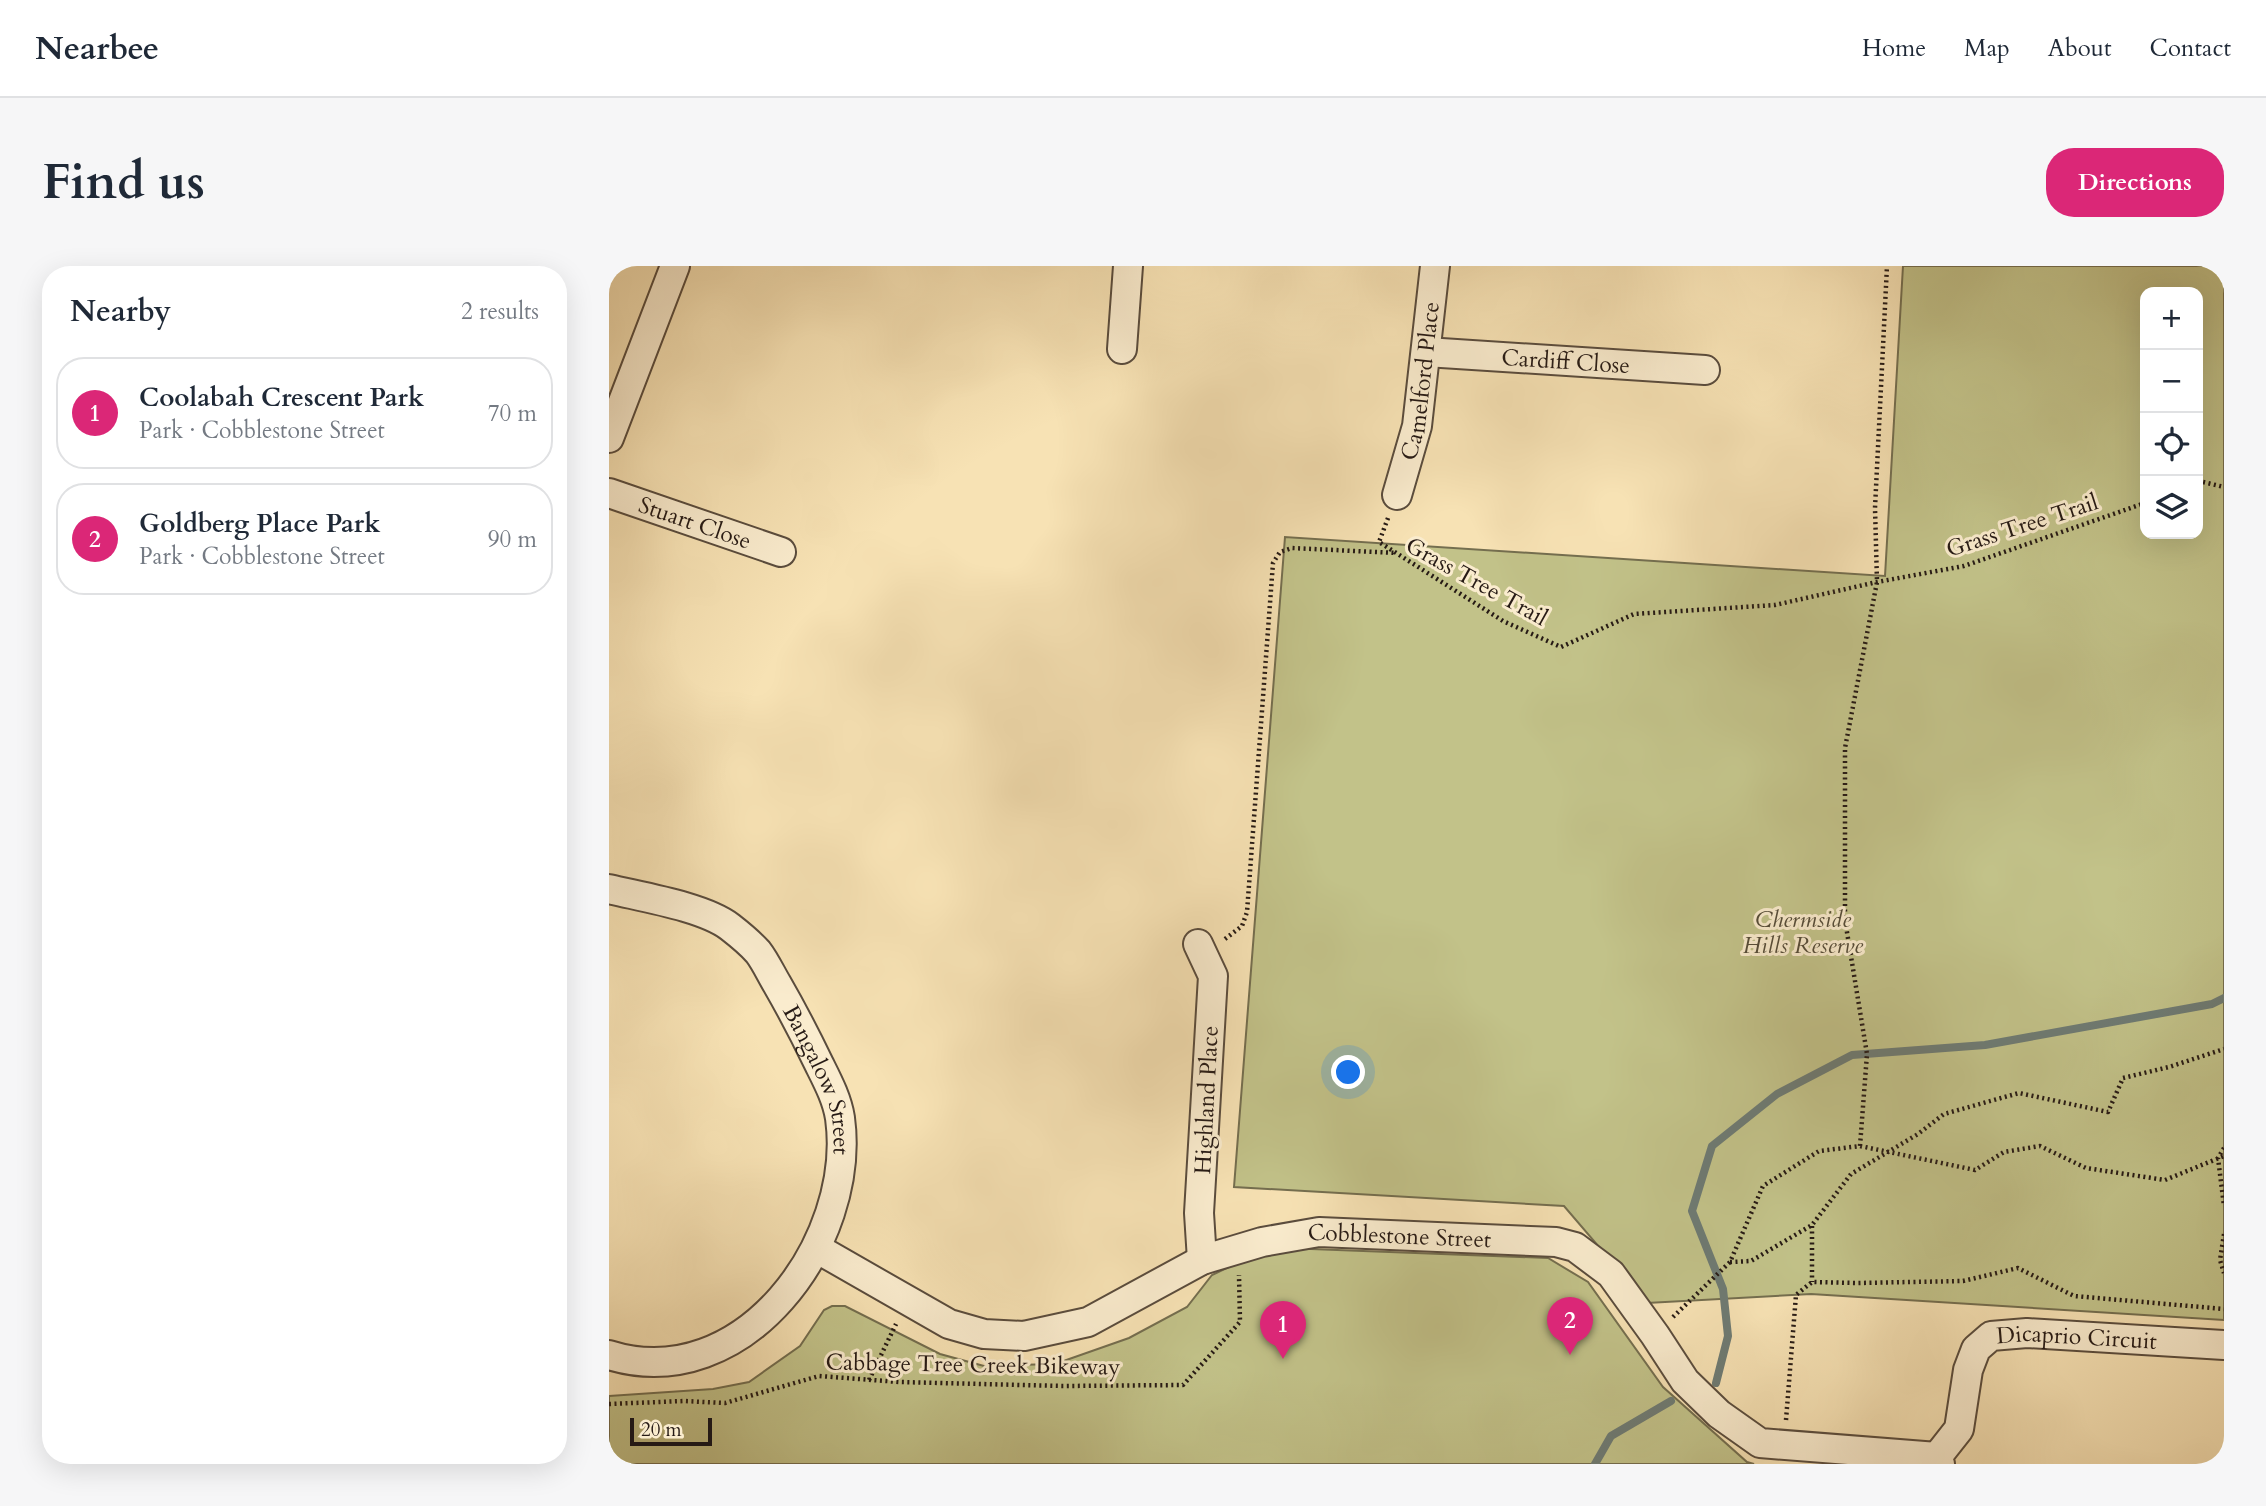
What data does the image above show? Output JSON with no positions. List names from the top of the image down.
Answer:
{
  "streets": {
    "street": [
      "Cardiff Close",
      "Camelford Place",
      "Stuart Close",
      "Bangalow Street",
      "Highland Place",
      "Cobblestone Street",
      "Dicaprio Circuit"
    ],
    "path": ["Grass Tree Trail", "Cabbage Tree Creek Bikeway"]
  },
  "crossings": [
    ["Cardiff Close", "Camelford Place"],
    ["Grass Tree Trail", "Highland Place"],
    ["Bangalow Street", "Cobblestone Street"],
    ["Highland Place", "Cobblestone Street"],
    ["Cobblestone Street", "Dicaprio Circuit"],
    ["Cobblestone Street", "Cabbage Tree Creek Bikeway"]
  ],
  "parks": ["Chermside Hills Reserve"],
  "scale_bar": "20 m",
  "page": {
    "header": "Nearbee",
    "nav": [
      "Home",
      "Map",
      "About",
      "Contact"
    ],
    "buttons": "Directions",
    "title": "Find us",
    "heading": ["Nearby", "2 results"],
    "map_buttons": ["+", "−"],
    "list": [
      {
        "mark": "1",
        "name": "Coolabah Crescent Park",
        "note": "Park · Cobblestone Street",
        "value": "70 m"
      },
      {
        "mark": "2",
        "name": "Goldberg Place Park",
        "note": "Park · Cobblestone Street",
        "value": "90 m"
      }
    ],
    "pins": ["2", "1"],
    "scale": "20 m"
  }
}
